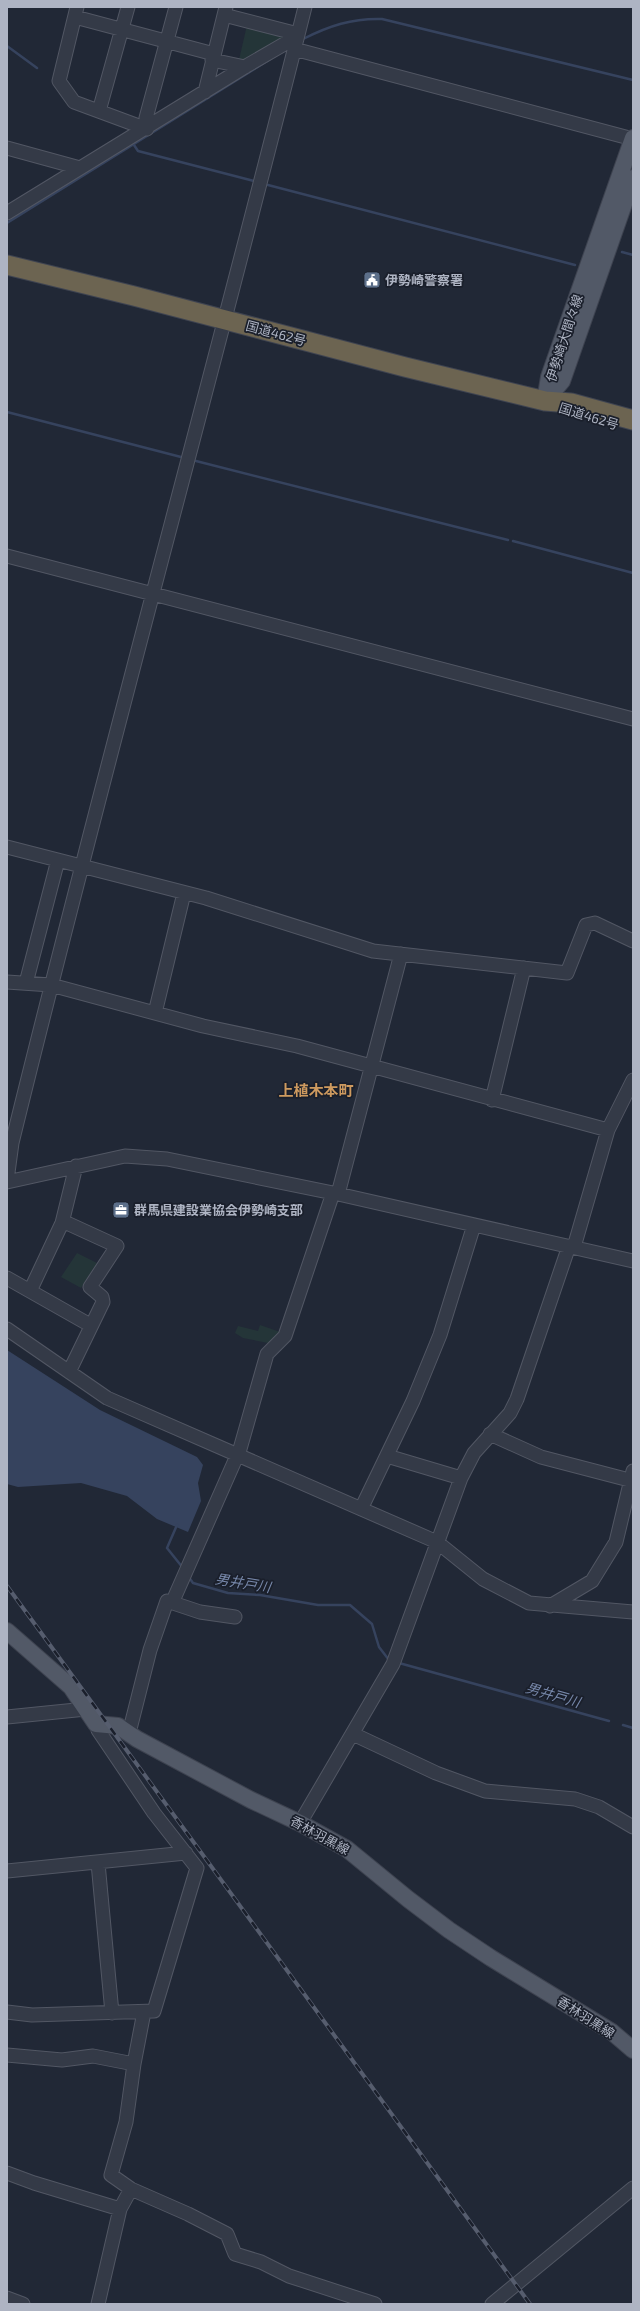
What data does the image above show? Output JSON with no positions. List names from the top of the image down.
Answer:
{
  "streets": {
    "highway": ["国道462号"],
    "main road": ["伊勢崎大間々線", "香林羽黒線"]
  },
  "crossings": [
    ["国道462号", "伊勢崎大間々線"]
  ],
  "districts": ["上植木本町"],
  "water": ["男井戸川"],
  "places": {
    "public building": ["伊勢崎警察署"],
    "office": ["群馬県建設業協会伊勢崎支部"]
  }
}
